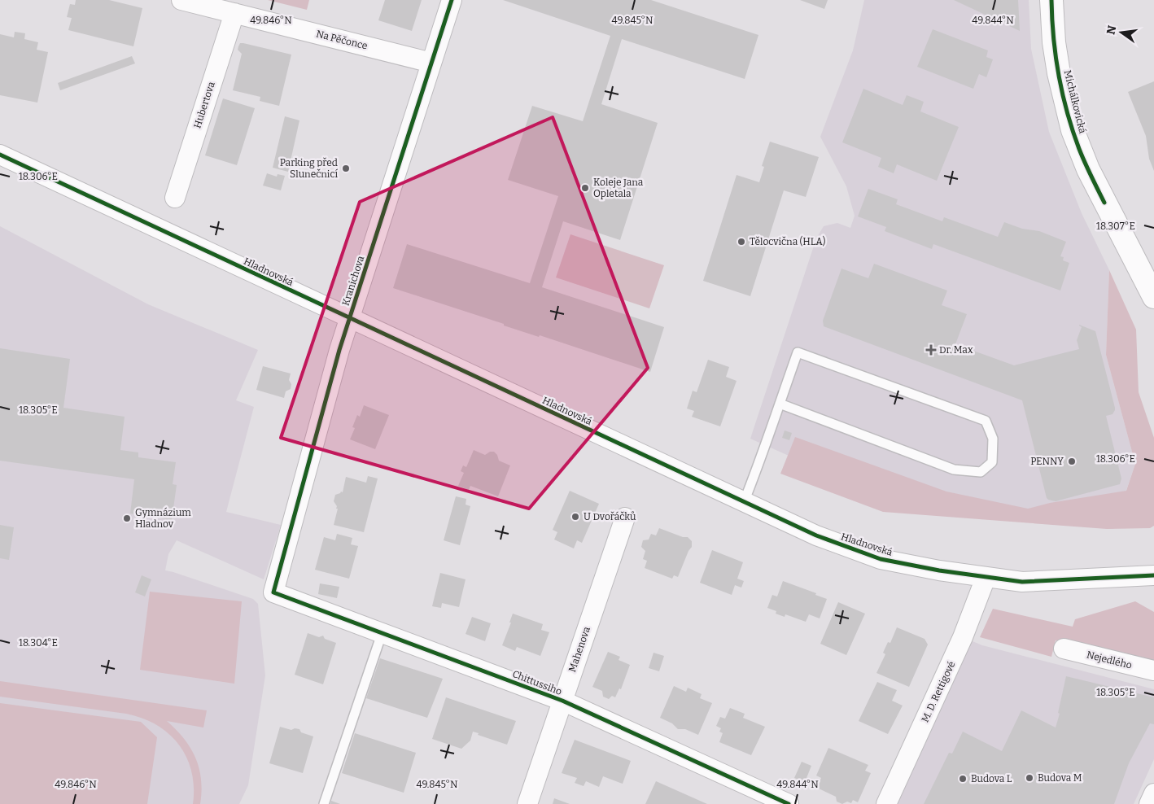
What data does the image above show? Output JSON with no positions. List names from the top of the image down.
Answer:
{
  "streets": {
    "street": [
      "Na Pěčonce",
      "Michálkovická",
      "Hubertova",
      "Hladnovská",
      "Kranichova",
      "Mahenova",
      "Nejedlého",
      "Chittussiho",
      "M. D. Rettigové"
    ]
  },
  "crossings": [
    ["Na Pěčonce", "Hubertova"],
    ["Na Pěčonce", "Kranichova"],
    ["Hladnovská", "Kranichova"],
    ["Hladnovská", "M. D. Rettigové"],
    ["Kranichova", "Chittussiho"],
    ["Mahenova", "Chittussiho"]
  ],
  "places": {
    "other": [
      "Parking před Slunečnicí",
      "Koleje Jana Opletala",
      "Tělocvična (HLA)",
      "PENNY",
      "U Dvořáčků",
      "Gymnázium Hladnov",
      "Budova M",
      "Budova L"
    ],
    "health": ["Dr. Max"]
  },
  "north": "left",
  "coordinates": [
    "49.846°N",
    "49.845°N",
    "49.844°N",
    "18.306°E",
    "18.307°E",
    "18.305°E",
    "18.304°E"
  ]
}
